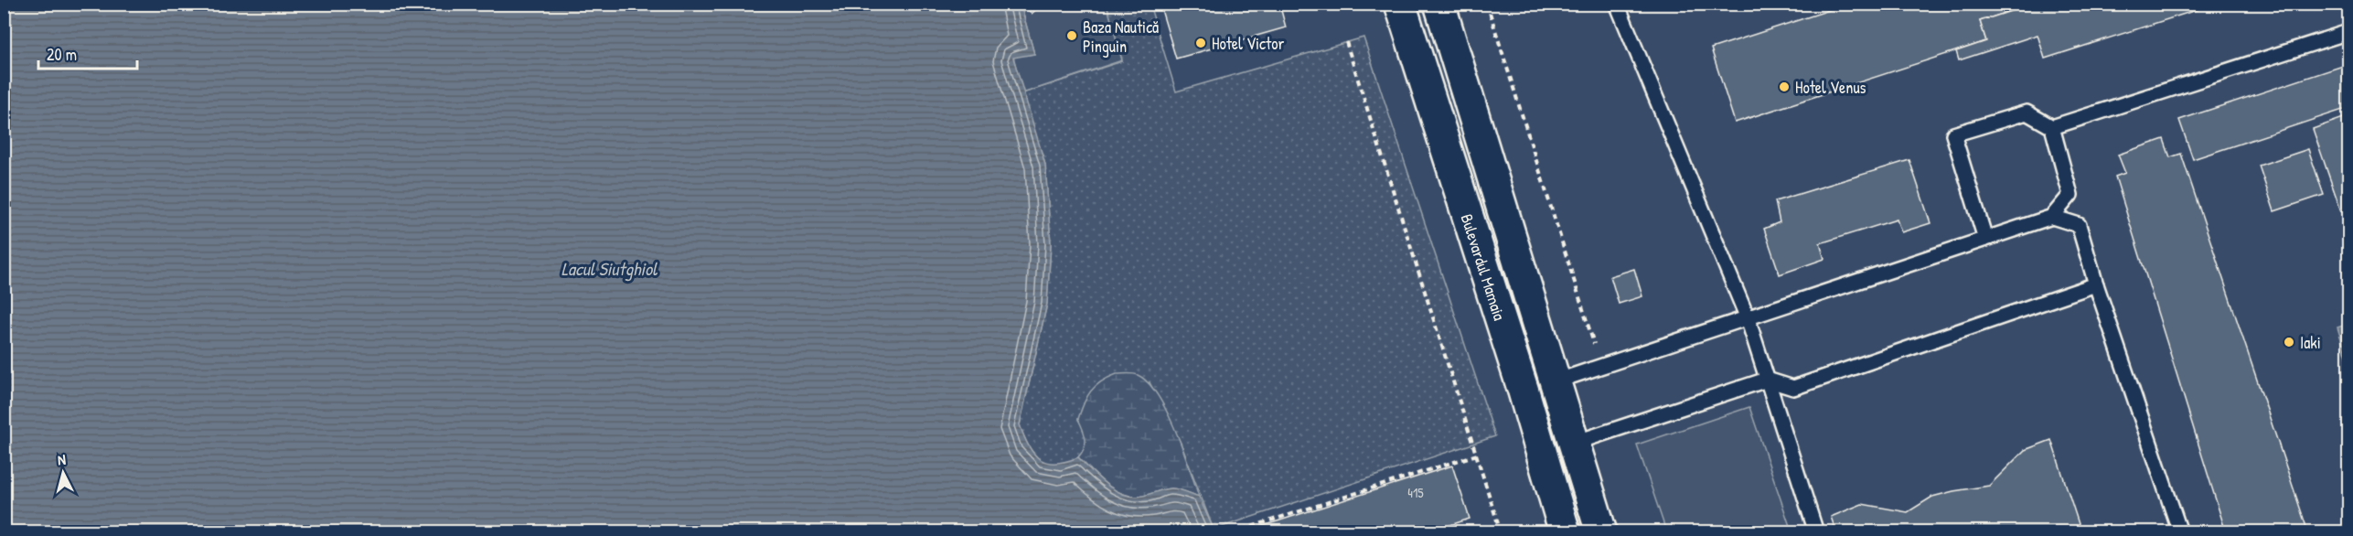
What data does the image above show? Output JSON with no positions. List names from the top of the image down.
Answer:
{
  "streets": {
    "main road": ["Bulevardul Mamaia"]
  },
  "water": ["Lacul Siutghiol"],
  "places": [
    "Baza Nautică Pinguin",
    "Hotel Victor",
    "Hotel Venus",
    "Iaki"
  ],
  "house_numbers": ["415"],
  "scale_bar": "20 m",
  "north": "top"
}
